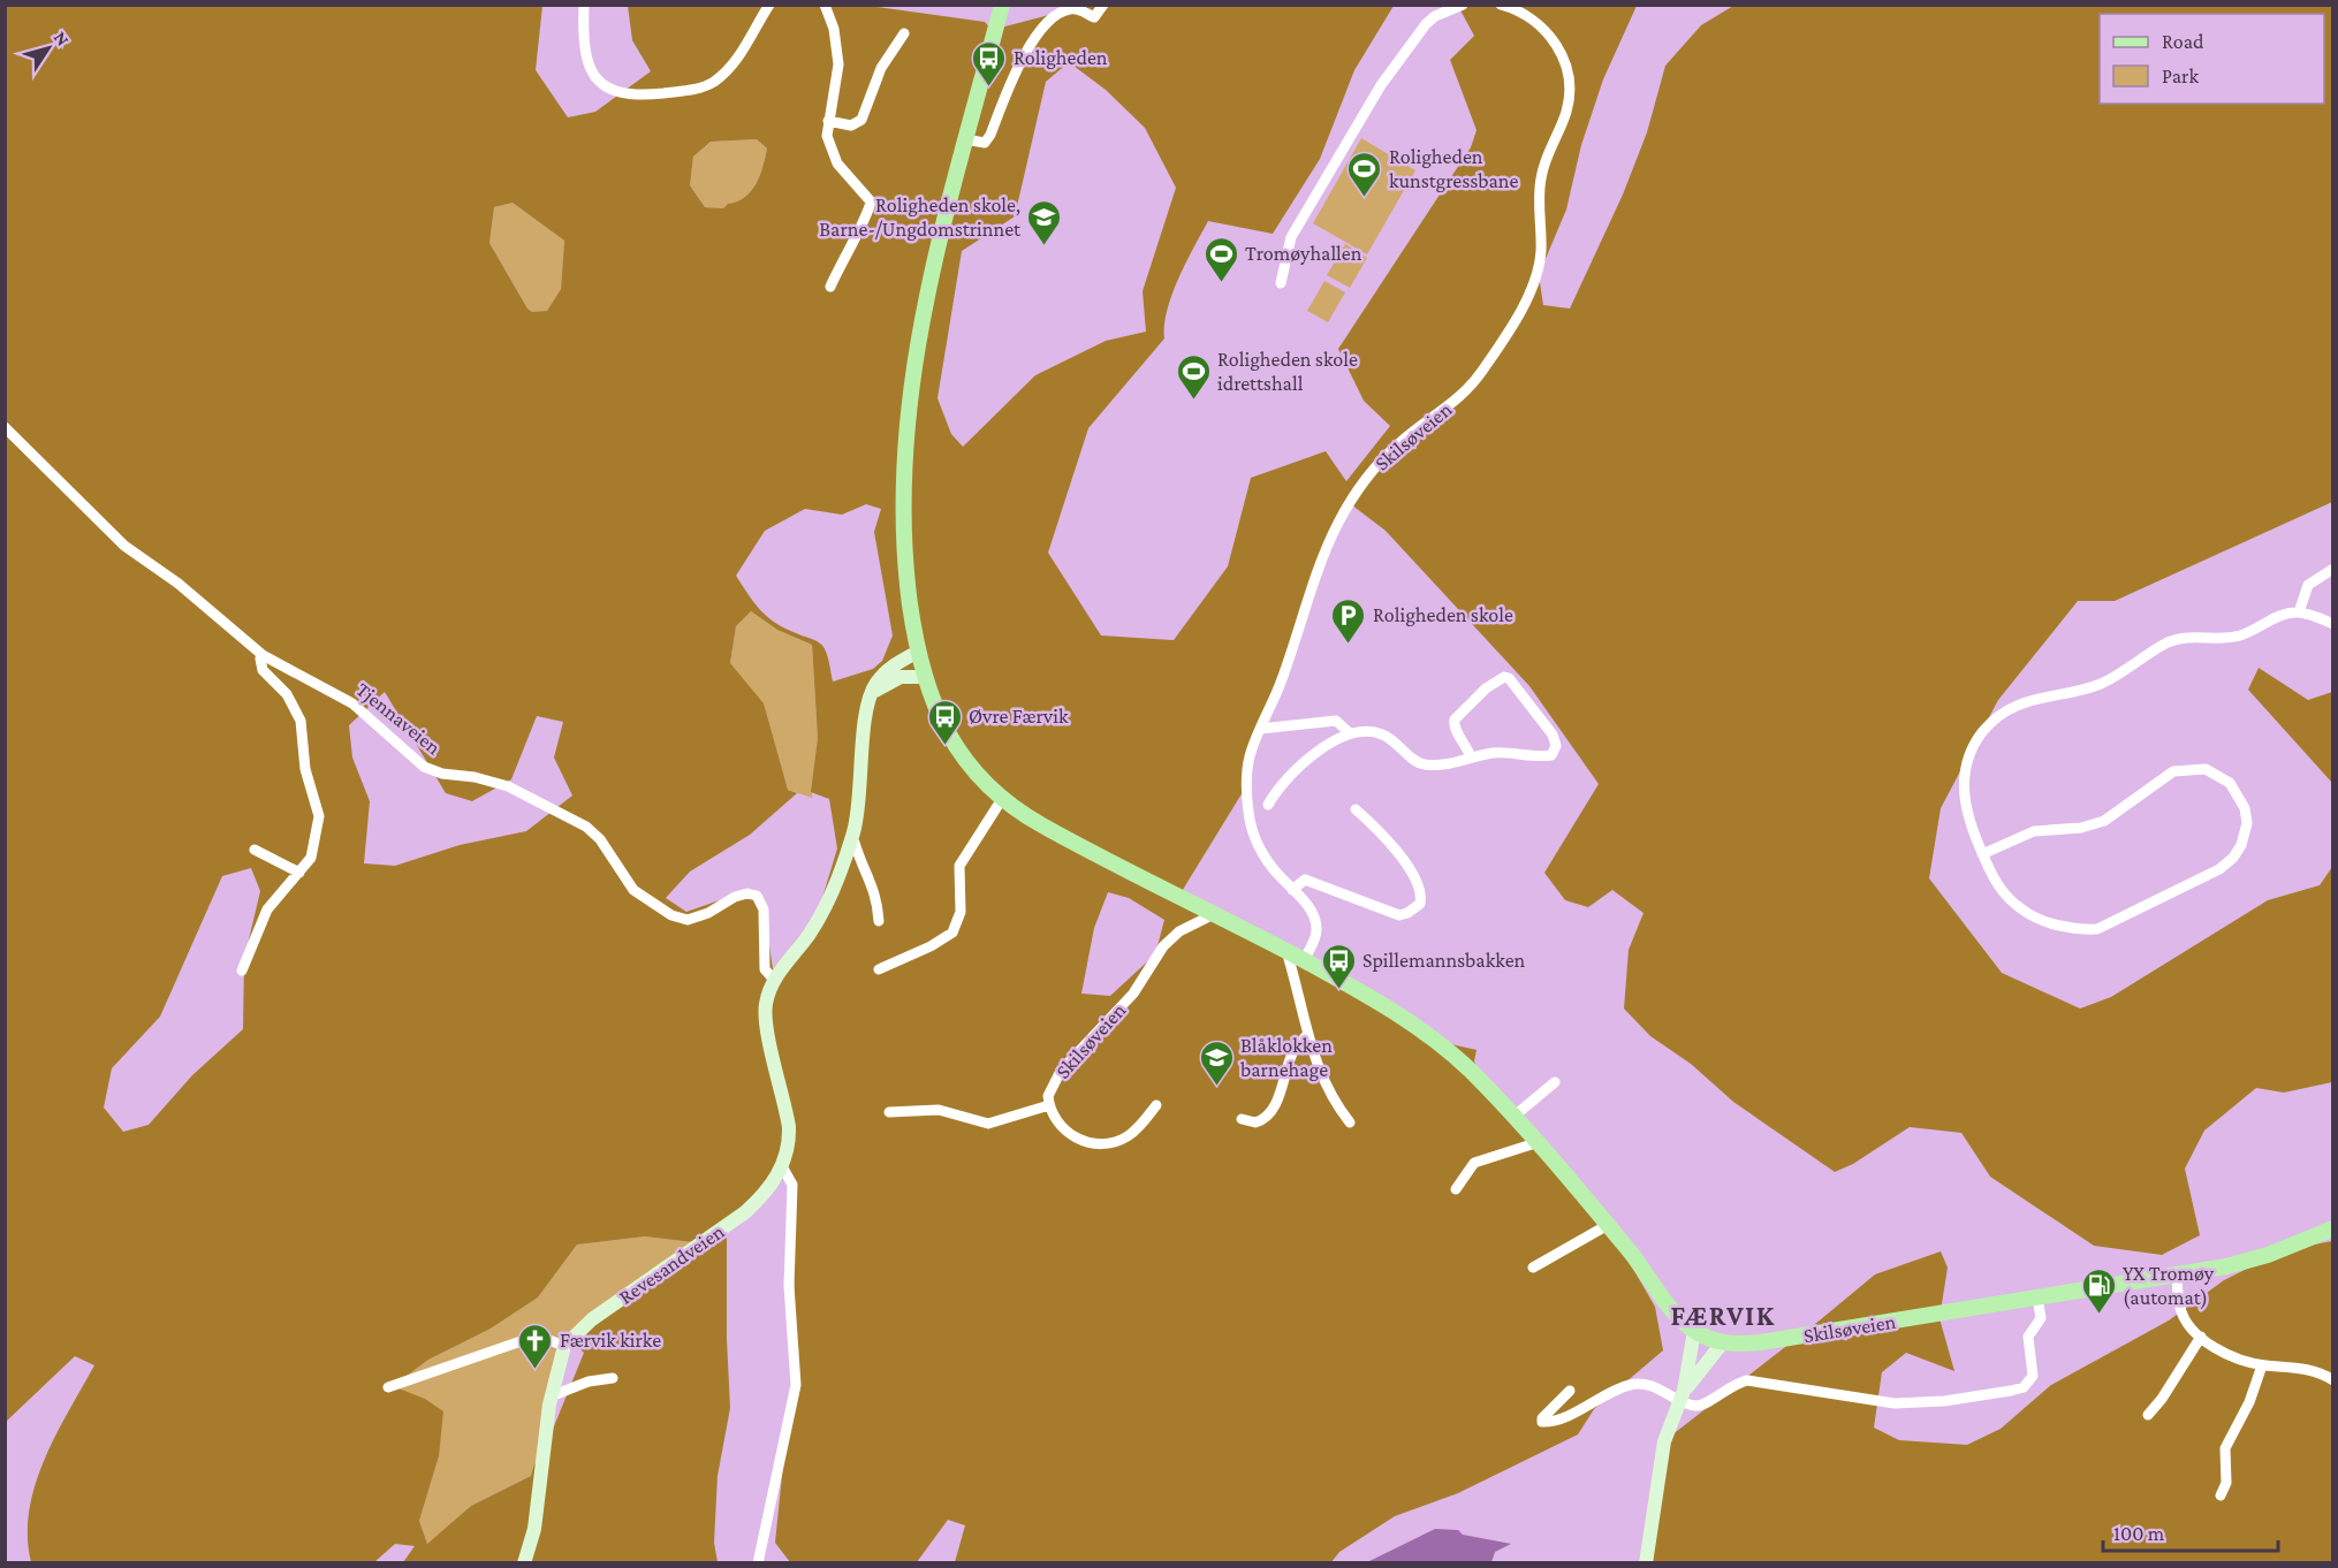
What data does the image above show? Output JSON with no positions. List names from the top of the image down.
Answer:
{
  "streets": {
    "main road": ["Skilsøveien", "Revesandveien"],
    "street": ["Tjennaveien"]
  },
  "crossings": [
    ["Skilsøveien", "Revesandveien"],
    ["Tjennaveien", "Revesandveien"]
  ],
  "districts": ["FÆRVIK"],
  "places": {
    "bus stop": ["Roligheden", "Øvre Færvik", "Spillemannsbakken"],
    "sports": ["Roligheden kunstgressbane", "Tromøyhallen", "Roligheden skole idrettshall"],
    "school or university": ["Roligheden skole, Barne-/Ungdomstrinnet", "Blåklokken barnehage"],
    "parking": ["Roligheden skole"],
    "fuel station": ["YX Tromøy (automat)"],
    "church": ["Færvik kirke"]
  },
  "legend": ["Road", "Park"],
  "scale_bar": "100 m",
  "north": "top right"
}
